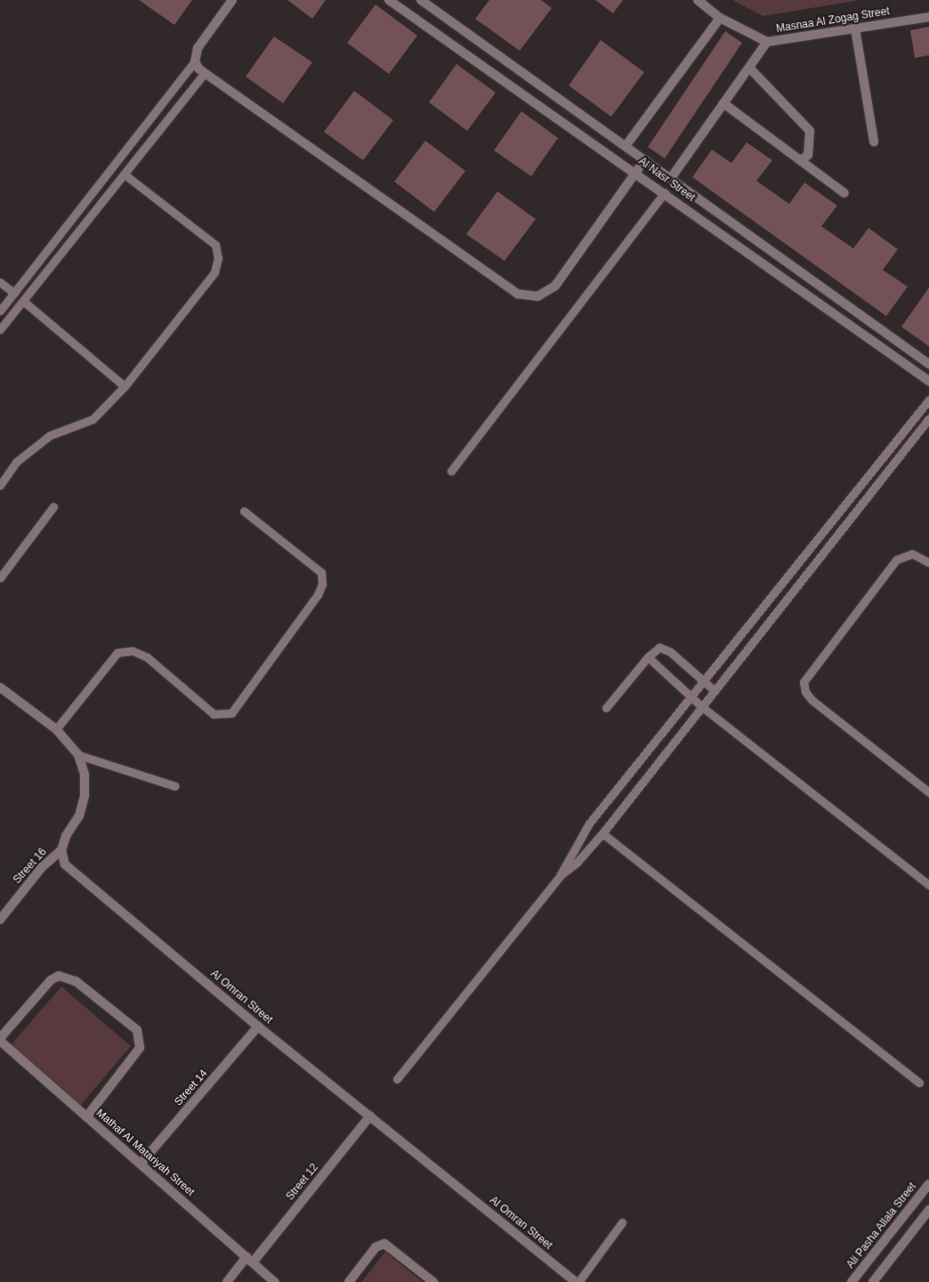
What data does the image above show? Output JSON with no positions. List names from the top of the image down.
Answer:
{
  "streets": {
    "street": [
      "Masnaa Al Zogag Street",
      "Al Nasr Street",
      "Street 16",
      "Al Omran Street",
      "Street 14",
      "Mathaf Al Matariyah Street",
      "Street 12",
      "Ali Pasha Allala Street"
    ]
  },
  "crossings": [
    ["Street 16", "Al Omran Street"],
    ["Al Omran Street", "Street 14"],
    ["Al Omran Street", "Street 12"],
    ["Street 14", "Mathaf Al Matariyah Street"],
    ["Mathaf Al Matariyah Street", "Street 12"]
  ]
}
